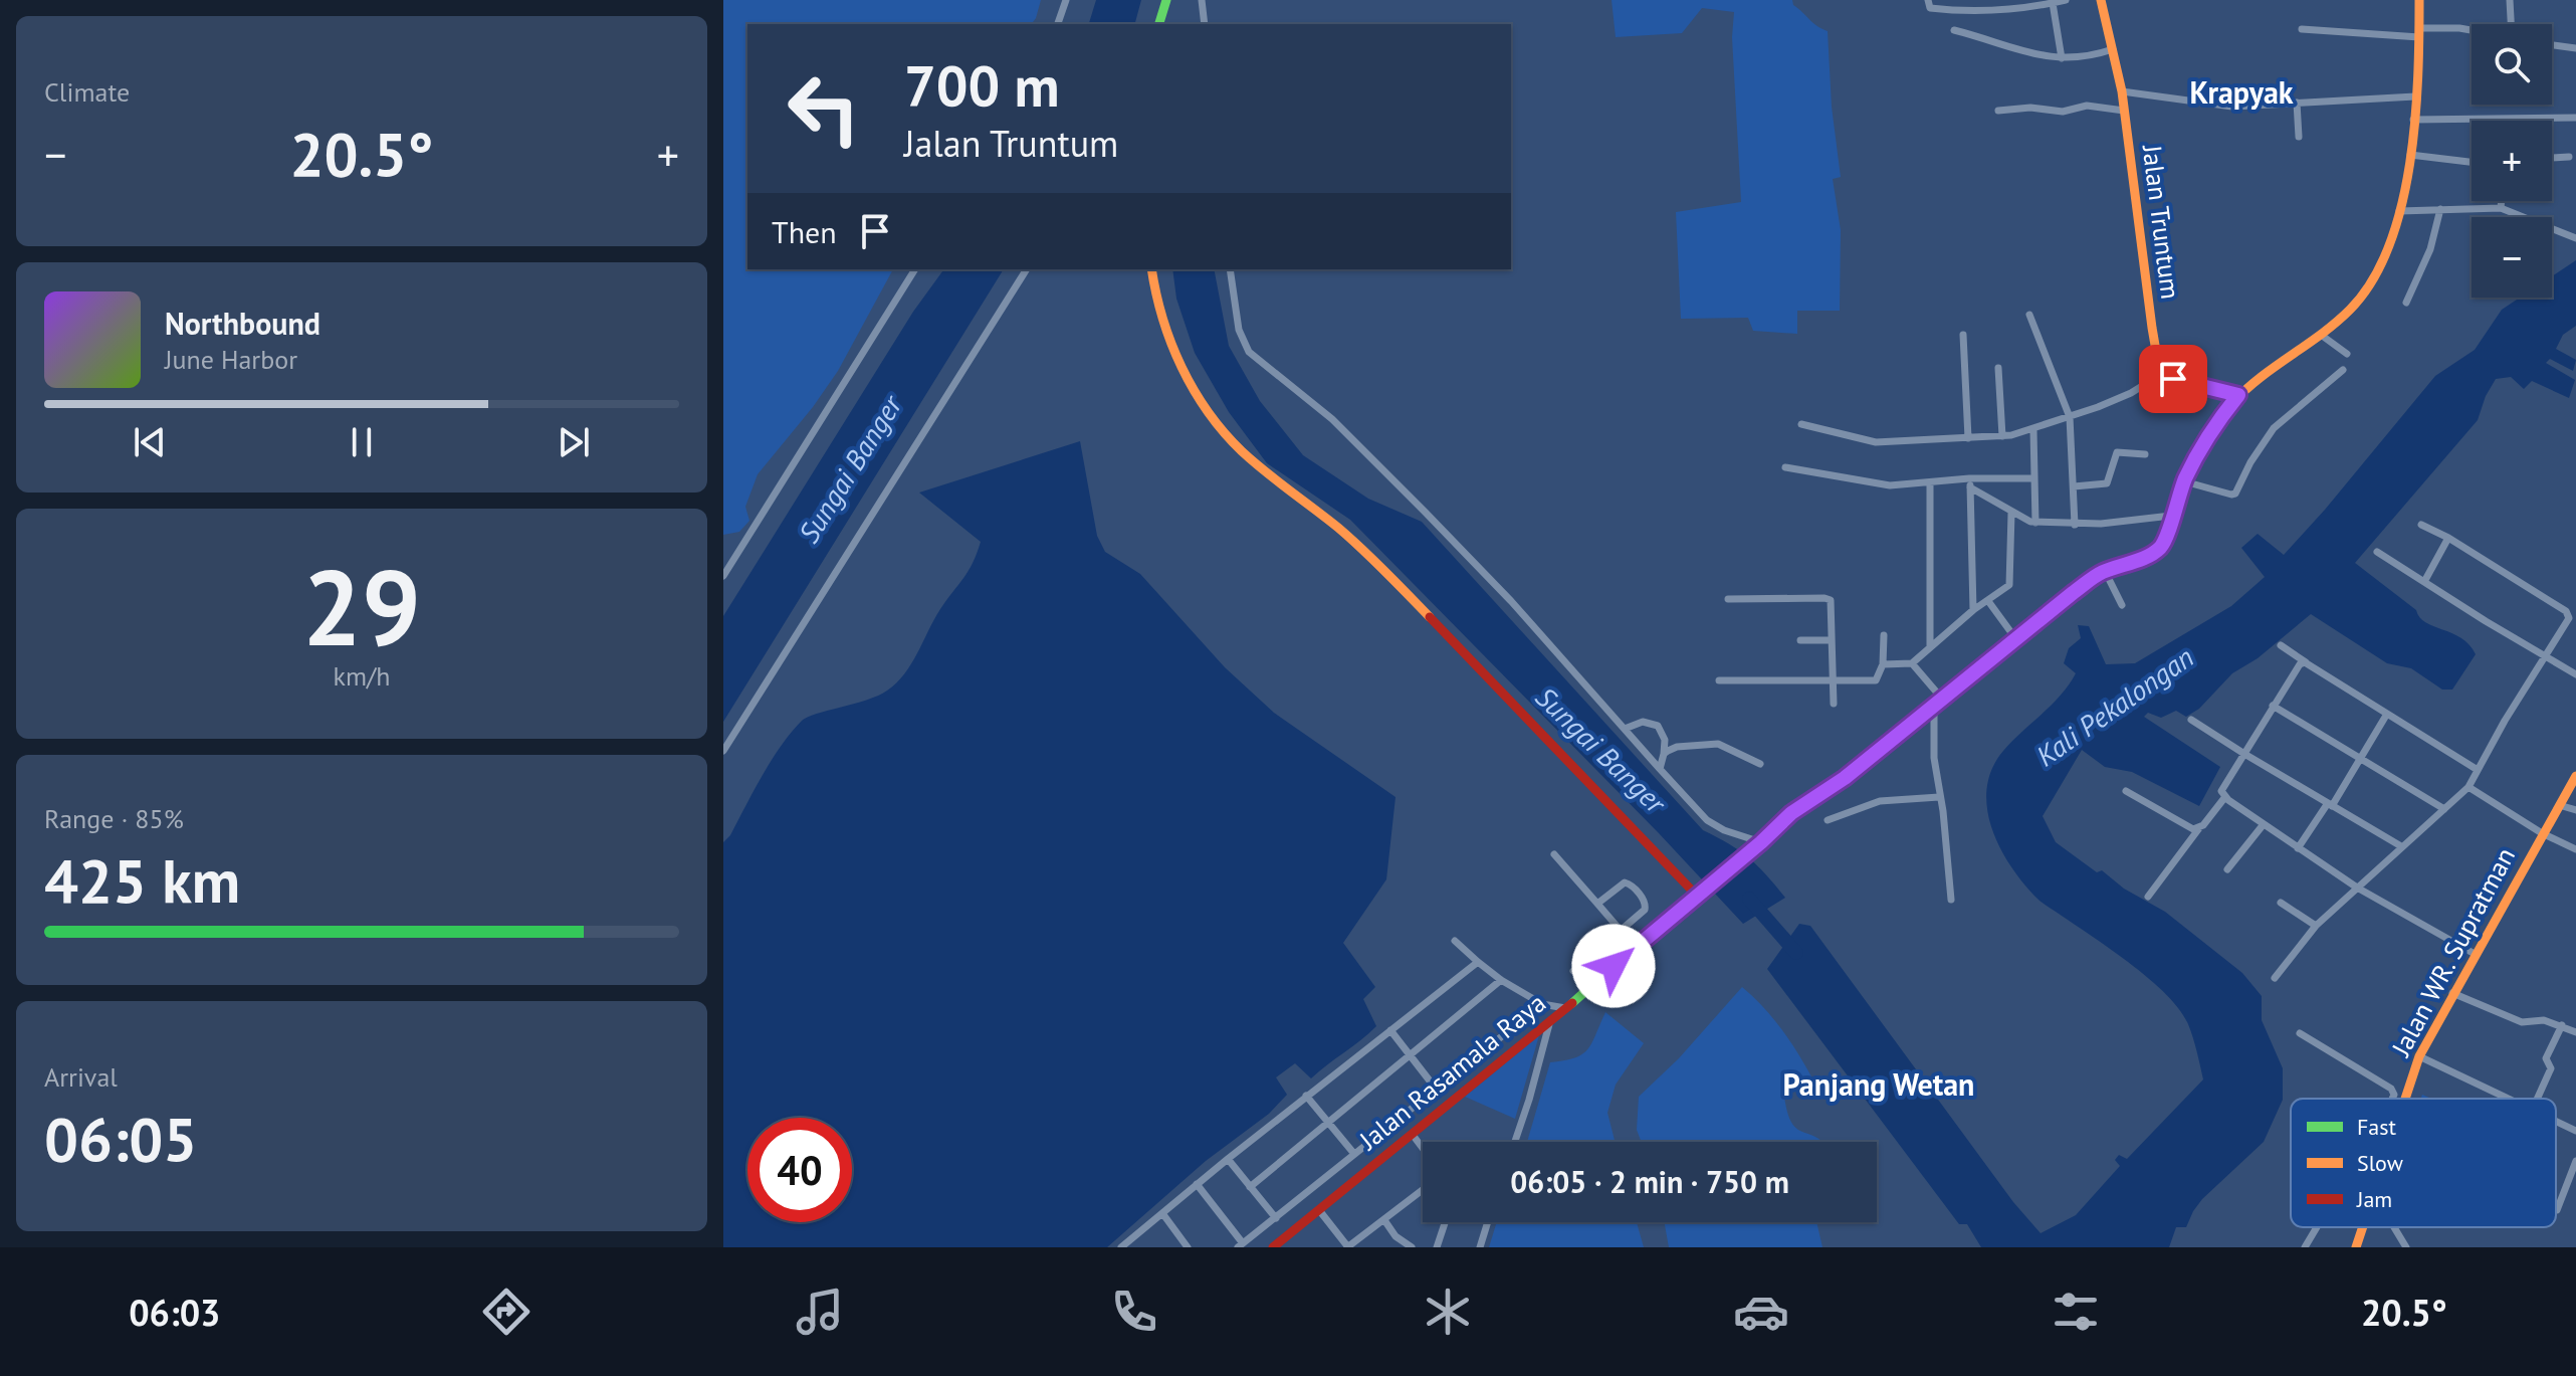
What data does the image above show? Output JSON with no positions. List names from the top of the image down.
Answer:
{
  "streets": {
    "street": ["Jalan Truntum", "Jalan WR. Supratman", "Jalan Rasamala Raya"]
  },
  "districts": ["Krapyak", "Panjang Wetan"],
  "water": ["Sungai Banger", "Kali Pekalongan"],
  "legend": ["Fast", "Slow", "Jam"],
  "page": {
    "tile": [
      "Climate",
      ["29", "km/h"],
      ["Range · 85%", "425 km"],
      ["Arrival", "06:05"]
    ],
    "map_buttons": ["+", "−"],
    "turn": ["700 m", "Jalan Truntum"],
    "heat": ["−", "20.5°", "+"],
    "then": "Then",
    "song": ["Northbound", "June Harbor"],
    "limit": "40",
    "trip": "06:05 · 2 min · 750 m",
    "tabs": ["06:03", "20.5°"]
  }
}
